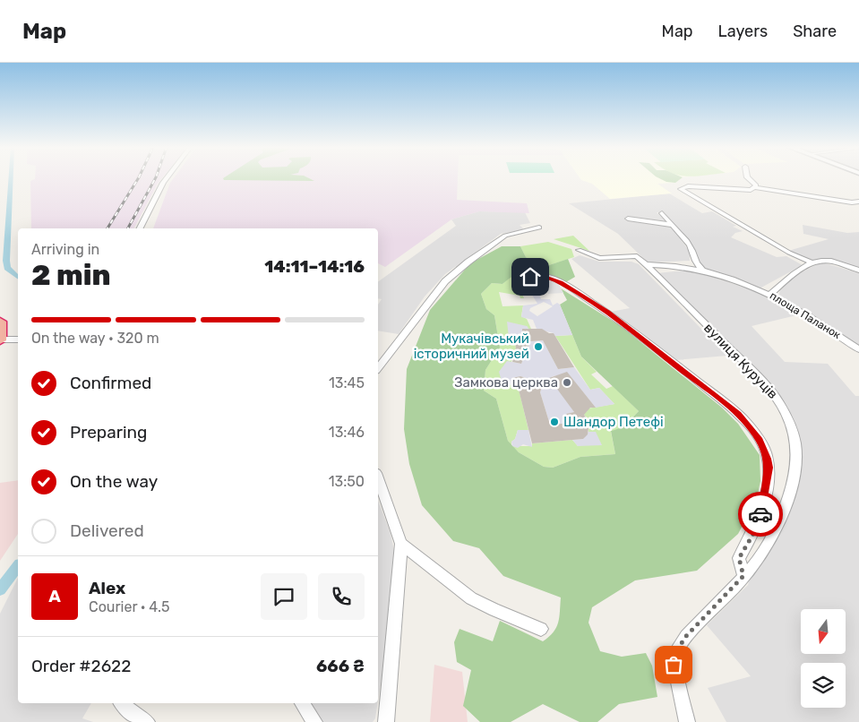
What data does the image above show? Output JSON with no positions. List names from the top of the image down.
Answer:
{
  "streets": {
    "street": ["площа Паланок", "вулиця Куруців"]
  },
  "crossings": [
    ["площа Паланок", "вулиця Куруців"]
  ],
  "places": ["Мукачівський історичний музей", "Замкова церква", "Шандор Петефі"],
  "north": "bottom",
  "page": {
    "header": "Map",
    "nav": ["Map", "Layers", "Share"],
    "heading": ["2 min", "Arriving in", "14:11–14:16"],
    "panel": [
      "Alex",
      "Courier · 4.5",
      "Order #2622",
      "666 ₴"
    ],
    "bar": "On the way · 320 m",
    "list": [
      ["Confirmed", "13:45"],
      ["Preparing", "13:46"],
      ["On the way", "13:50"],
      "Delivered"
    ],
    "round": "A"
  }
}
